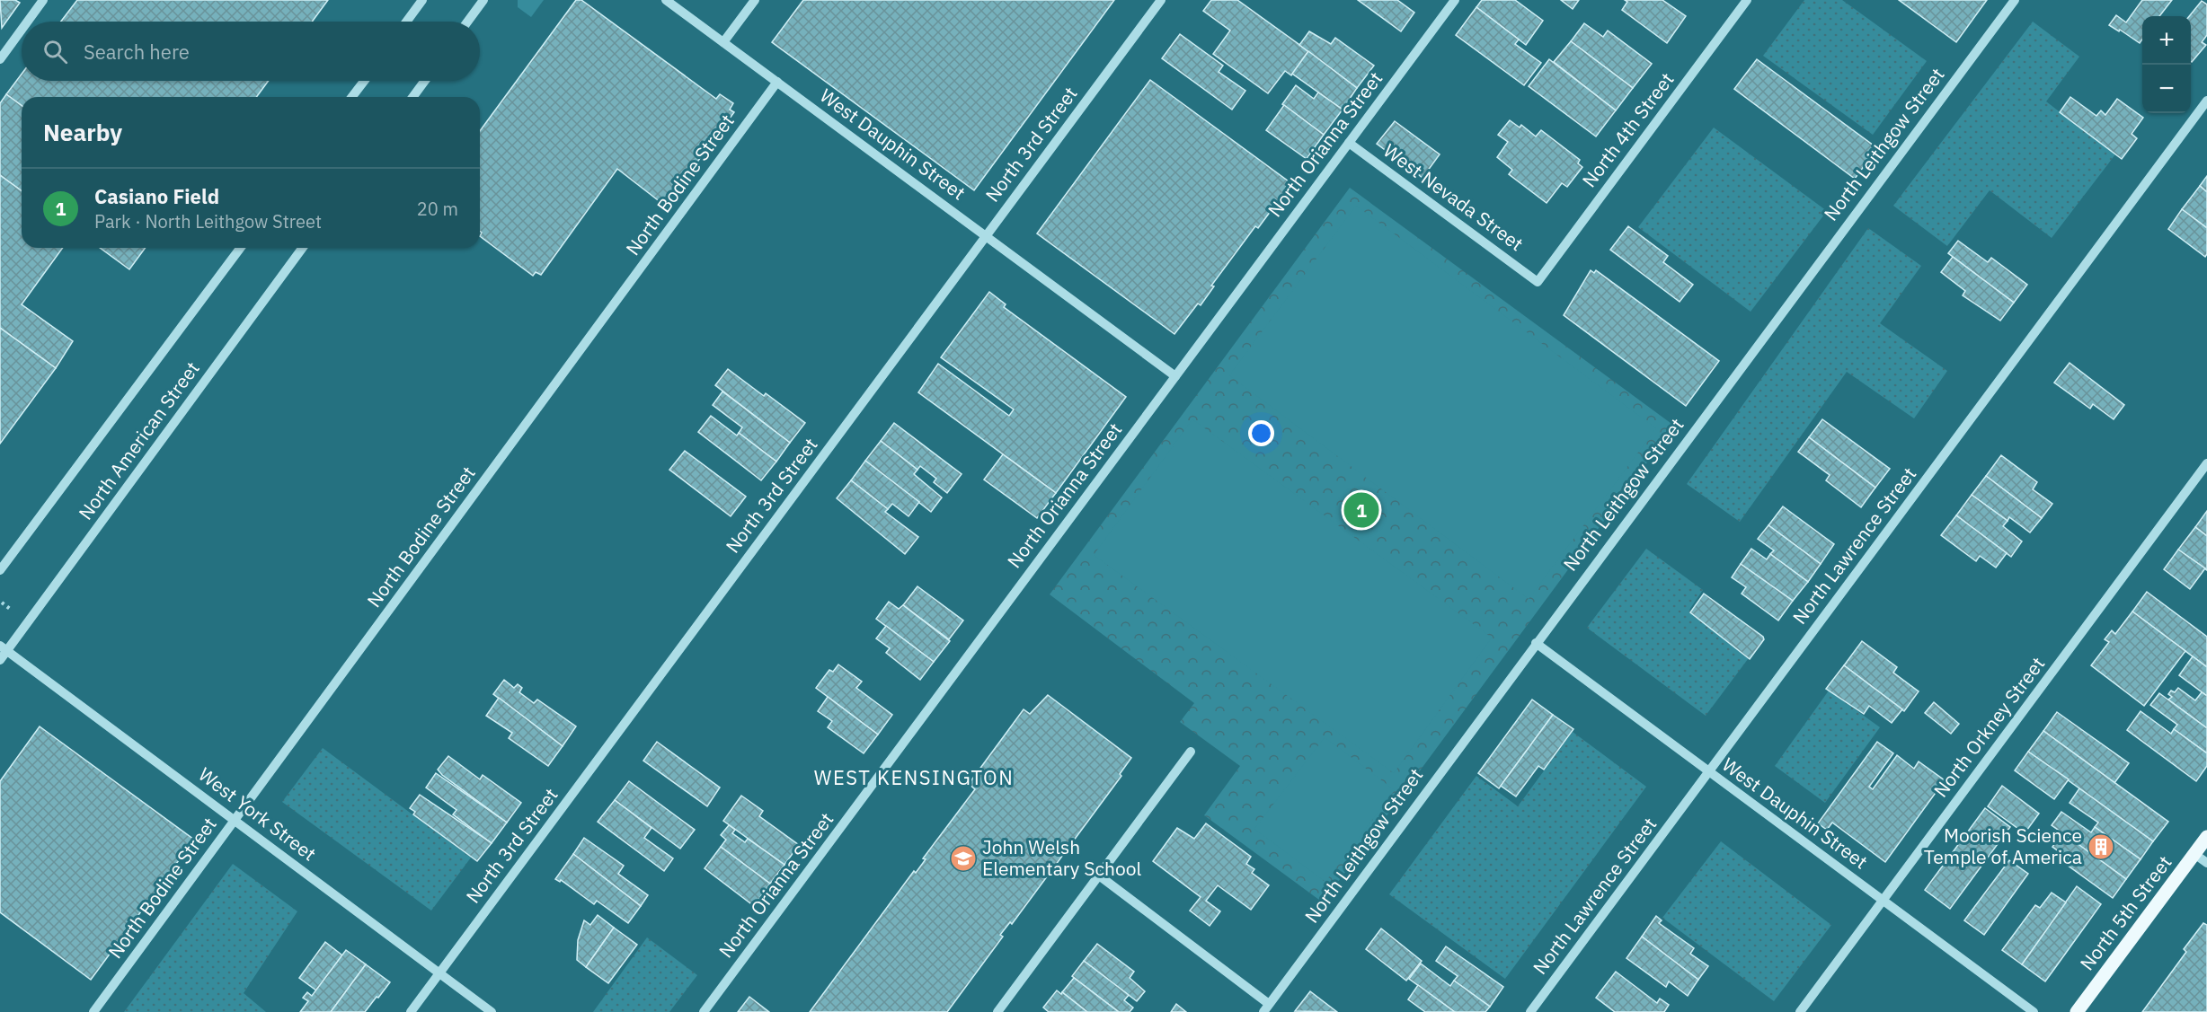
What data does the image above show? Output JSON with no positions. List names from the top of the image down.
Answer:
{
  "streets": {
    "main road": ["North 5th Street"],
    "street": [
      "North 4th Street",
      "West Dauphin Street",
      "North 3rd Street",
      "North Orianna Street",
      "North Leithgow Street",
      "North Bodine Street",
      "West Nevada Street",
      "North American Street",
      "North Lawrence Street",
      "North Orkney Street",
      "West York Street"
    ]
  },
  "crossings": [
    ["North 4th Street", "West Nevada Street"],
    ["West Dauphin Street", "North 3rd Street"],
    ["West Dauphin Street", "North Orianna Street"],
    ["West Dauphin Street", "North Leithgow Street"],
    ["West Dauphin Street", "North Bodine Street"],
    ["West Dauphin Street", "North Lawrence Street"],
    ["West Dauphin Street", "North Orkney Street"],
    ["North 3rd Street", "West York Street"],
    ["North Orianna Street", "West Nevada Street"],
    ["North Bodine Street", "West York Street"],
    ["North American Street", "West York Street"]
  ],
  "districts": ["WEST KENSINGTON"],
  "places": {
    "building": ["Moorish Science Temple of America"],
    "school or university": ["John Welsh Elementary School"]
  },
  "page": {
    "map_buttons": ["+", "−"],
    "search": "Search here",
    "heading": "Nearby",
    "list": [
      {
        "mark": "1",
        "name": "Casiano Field",
        "note": "Park · North Leithgow Street",
        "value": "20 m"
      }
    ],
    "pins": "1"
  }
}
